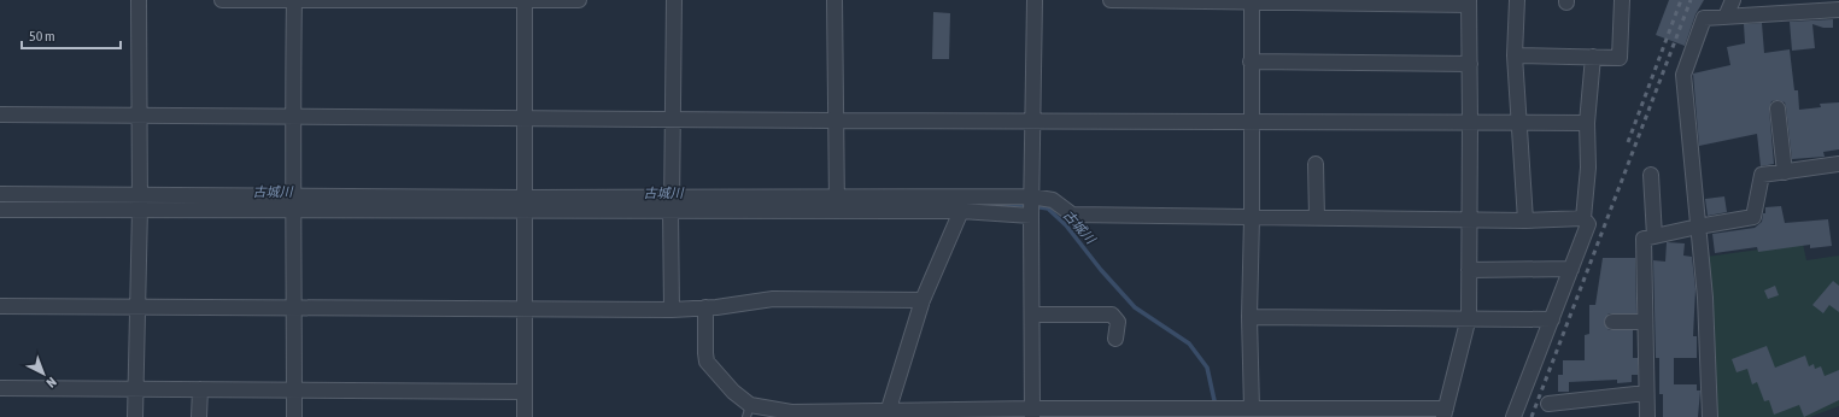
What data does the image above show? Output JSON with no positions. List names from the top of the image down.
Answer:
{
  "water": ["古城川"],
  "scale_bar": "50 m",
  "north": "bottom right"
}
